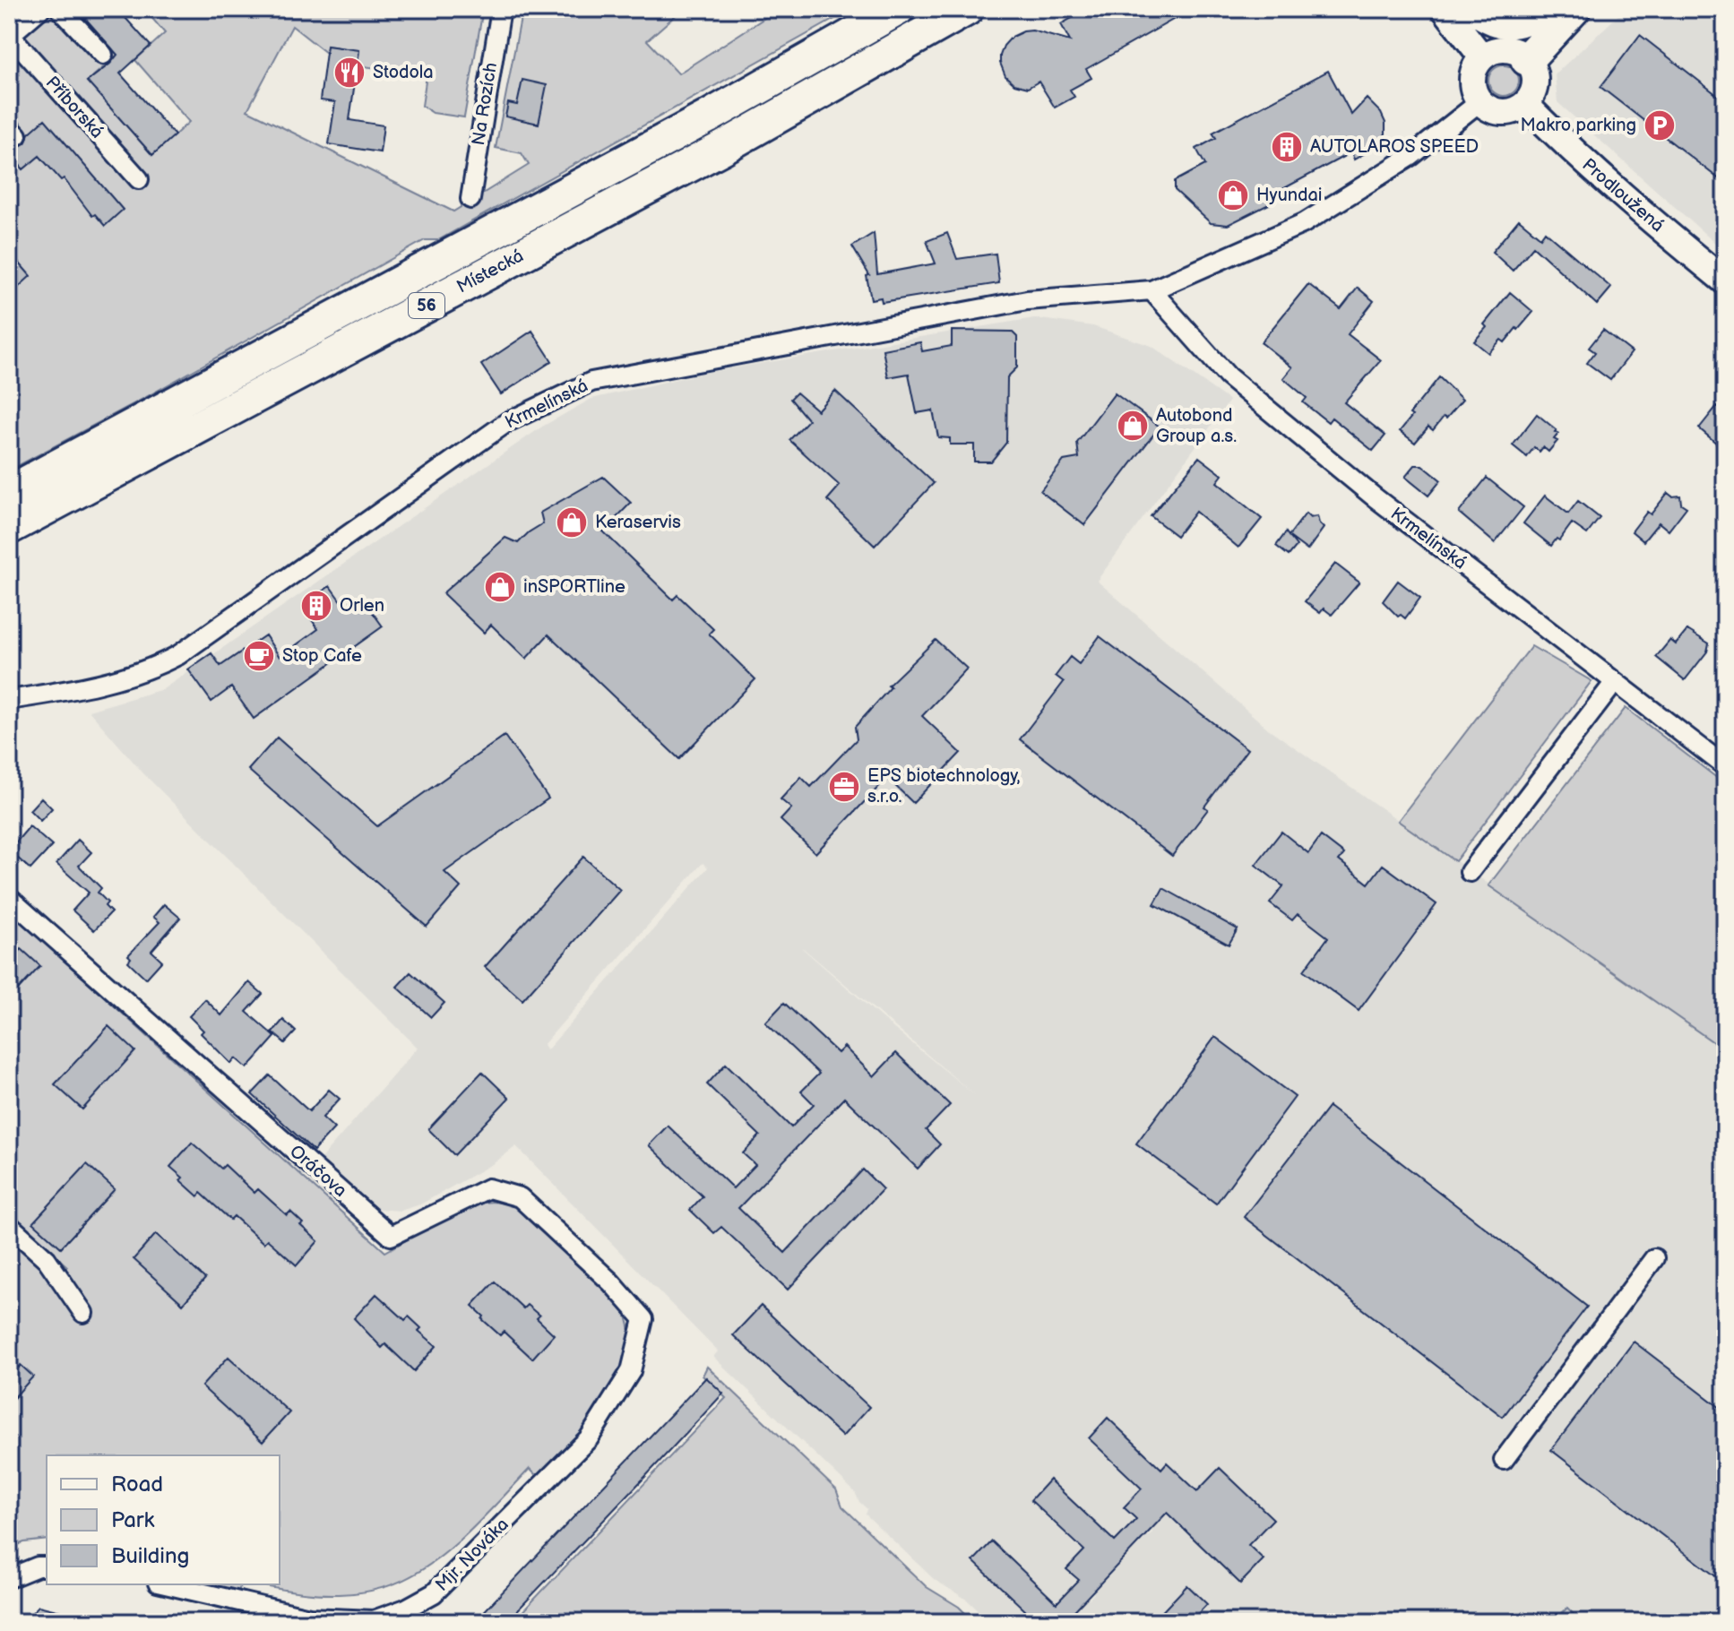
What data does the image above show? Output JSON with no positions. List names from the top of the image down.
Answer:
{
  "streets": {
    "highway": ["Místecká", "56"],
    "main road": ["Prodloužená"],
    "street": [
      "Na Rozích",
      "Příborská",
      "Krmelínská",
      "Oráčova",
      "Mjr. Nováka"
    ]
  },
  "crossings": [
    ["Prodloužená", "Krmelínská"],
    ["Oráčova", "Mjr. Nováka"]
  ],
  "places": {
    "restaurant": ["Stodola"],
    "parking": ["Makro parking"],
    "building": ["AUTOLAROS SPEED", "Orlen"],
    "shop": [
      "Hyundai",
      "Autobond Group a.s.",
      "Keraservis",
      "inSPORTline"
    ],
    "cafe": ["Stop Cafe"],
    "office": ["EPS biotechnology, s.r.o."]
  },
  "legend": ["Road", "Park", "Building"]
}
